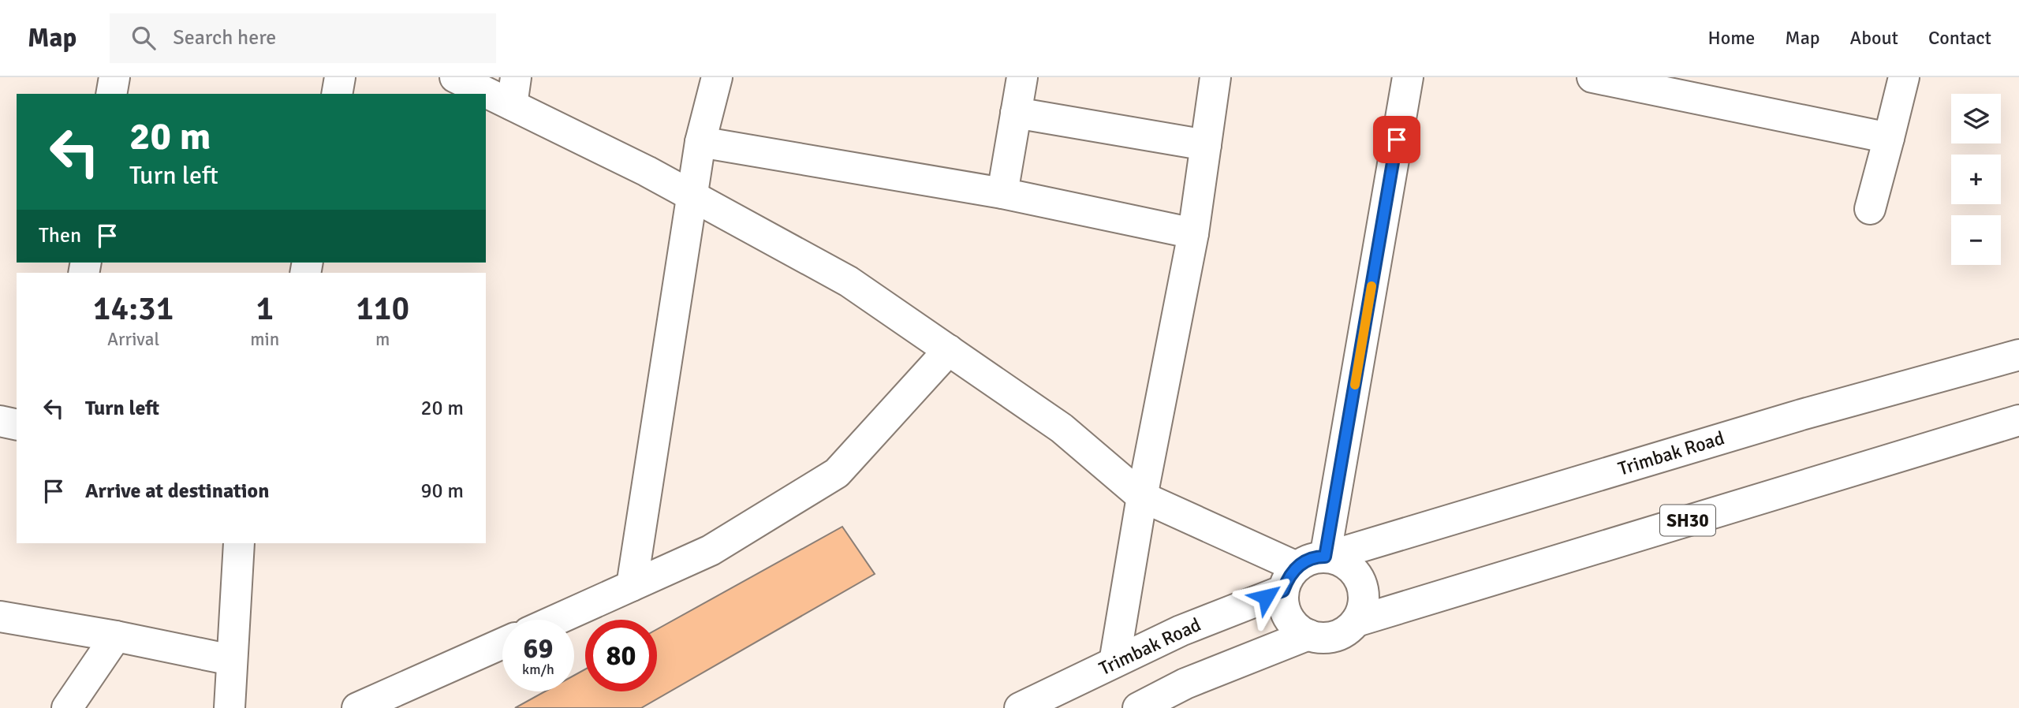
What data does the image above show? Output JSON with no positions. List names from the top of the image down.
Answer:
{
  "streets": {
    "main road": ["Trimbak Road", "SH30"]
  },
  "crossings": [
    ["Trimbak Road", "SH30"]
  ],
  "page": {
    "header": "Map",
    "search": "Search here",
    "nav": [
      "Home",
      "Map",
      "About",
      "Contact"
    ],
    "map_buttons": ["+", "−"],
    "turn": ["20 m", "Turn left"],
    "then": "Then",
    "eta": [
      "14:31",
      "Arrival",
      "1",
      "min",
      "110",
      "m"
    ],
    "list": [
      {
        "name": "Turn left",
        "value": "20 m"
      },
      {
        "name": "Arrive at destination",
        "value": "90 m"
      }
    ],
    "speed": "69 km/h",
    "limit": "80"
  }
}
